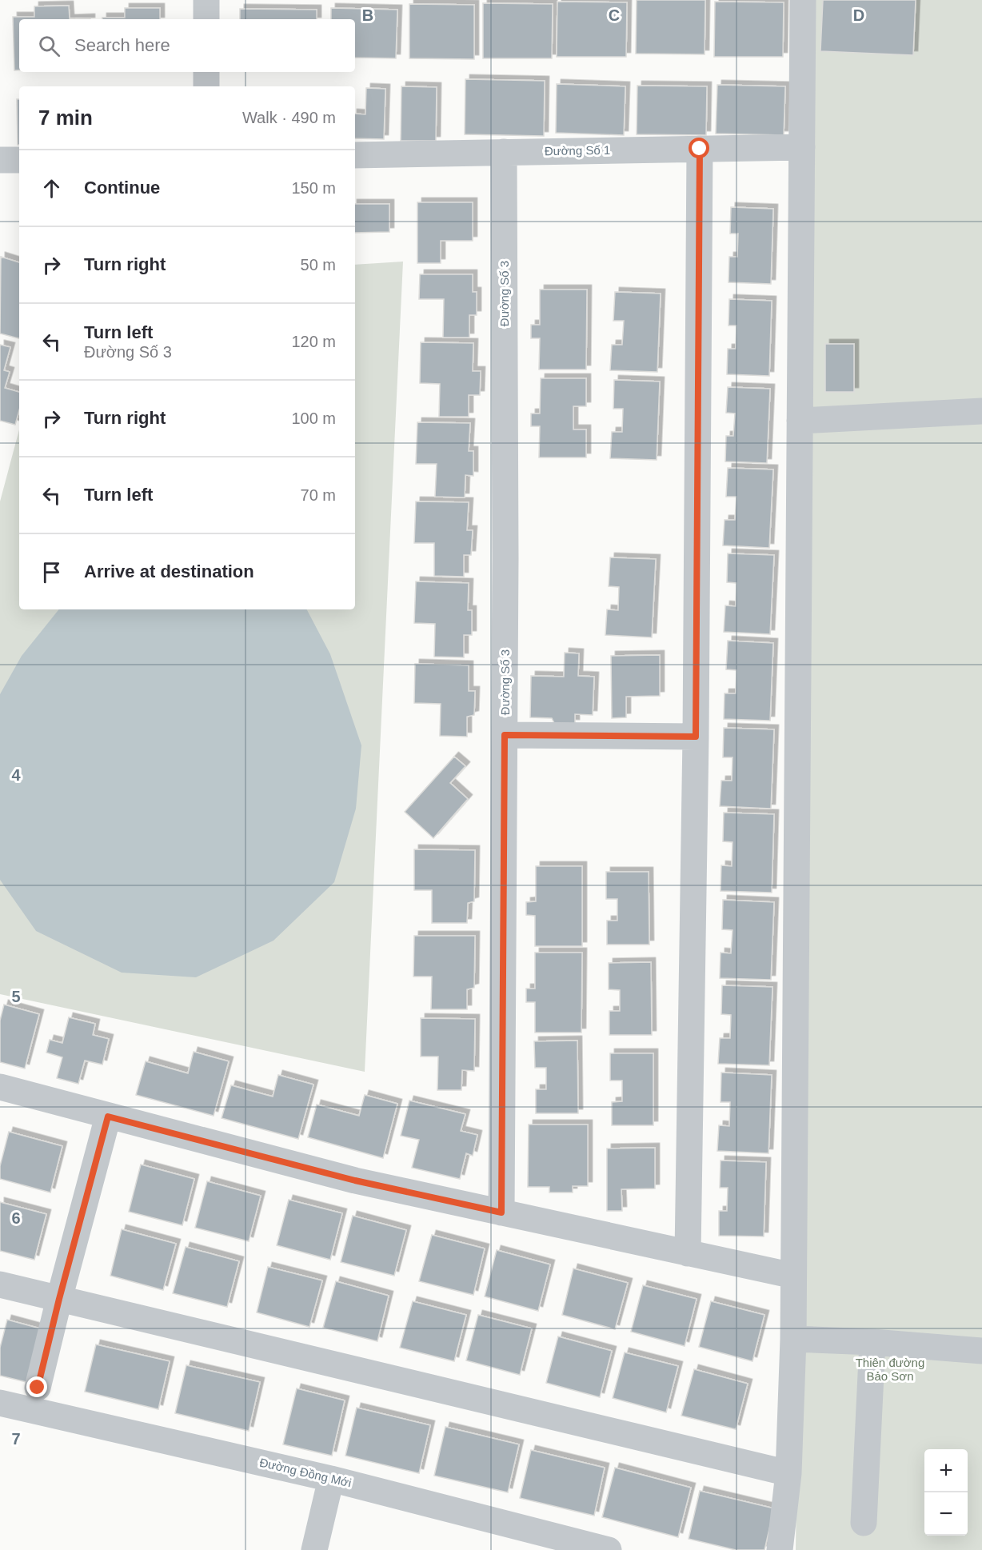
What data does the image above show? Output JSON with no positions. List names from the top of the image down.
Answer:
{
  "streets": {
    "street": ["Đường Số 1", "Đường Số 3", "Đường Đồng Mới"]
  },
  "crossings": [
    ["Đường Số 1", "Đường Số 3"]
  ],
  "parks": ["Thiên đường Bảo Sơn"],
  "page": {
    "search": "Search here",
    "heading": ["7 min", "Walk · 490 m"],
    "list": [
      ["Continue", "150 m"],
      ["Turn right", "50 m"],
      ["Turn left", "Đường Số 3", "120 m"],
      ["Turn right", "100 m"],
      ["Turn left", "70 m"],
      "Arrive at destination"
    ],
    "map_buttons": ["+", "−"]
  },
  "grid": {
    "columns": ["B", "C", "D"],
    "rows": [
      "4",
      "5",
      "6",
      "7"
    ]
  }
}
